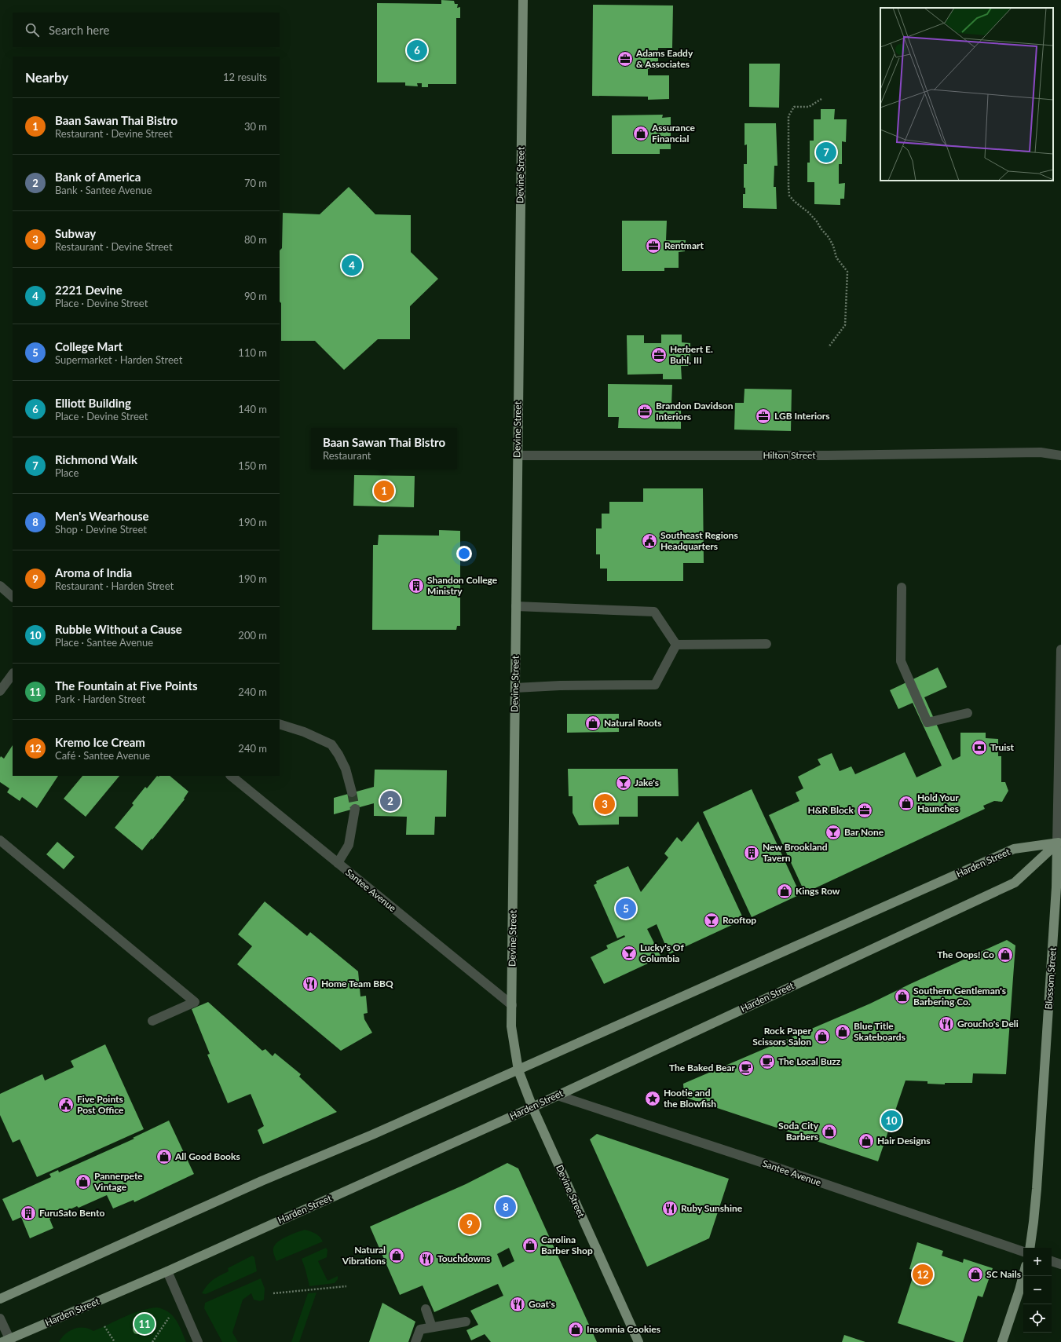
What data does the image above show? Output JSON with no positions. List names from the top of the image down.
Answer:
{
  "streets": {
    "main road": ["Devine Street", "Harden Street", "Blossom Street"],
    "street": ["Hilton Street", "Santee Avenue"]
  },
  "crossings": [
    ["Devine Street", "Hilton Street"],
    ["Devine Street", "Harden Street"],
    ["Devine Street", "Santee Avenue"],
    ["Harden Street", "Santee Avenue"],
    ["Harden Street", "Blossom Street"]
  ],
  "places": {
    "office": [
      "Adams Eaddy & Associates",
      "Rentmart",
      "Herbert E. Buhl, III",
      "Brandon Davidson Interiors",
      "LGB Interiors",
      "H&R Block"
    ],
    "shop": [
      "Assurance Financial",
      "Natural Roots",
      "Hold Your Haunches",
      "Kings Row",
      "The Oops! Co",
      "Southern Gentleman's Barbering Co.",
      "Blue Title Skateboards",
      "Rock Paper Scissors Salon",
      "Soda City Barbers",
      "Hair Designs",
      "All Good Books",
      "Pannerpete Vintage",
      "Carolina Barber Shop",
      "Natural Vibrations",
      "SC Nails",
      "Insomnia Cookies"
    ],
    "public building": ["Southeast Regions Headquarters", "Five Points Post Office"],
    "building": ["Shandon College Ministry", "New Brookland Tavern", "FuruSato Bento"],
    "bank": ["Truist"],
    "bar": [
      "Jake's",
      "Bar None",
      "Rooftop",
      "Lucky's Of Columbia"
    ],
    "restaurant": [
      "Home Team BBQ",
      "Groucho's Deli",
      "Ruby Sunshine",
      "Touchdowns",
      "Goat's"
    ],
    "cafe": ["The Local Buzz", "The Baked Bear"],
    "place": ["Hootie and the Blowfish"]
  },
  "page": {
    "search": "Search here",
    "pins": [
      "6",
      "7",
      "4",
      "1",
      "2",
      "3",
      "5",
      "10",
      "8",
      "9",
      "12",
      "11"
    ],
    "heading": ["Nearby", "12 results"],
    "list": [
      {
        "mark": "1",
        "name": "Baan Sawan Thai Bistro",
        "note": "Restaurant · Devine Street",
        "value": "30 m"
      },
      {
        "mark": "2",
        "name": "Bank of America",
        "note": "Bank · Santee Avenue",
        "value": "70 m"
      },
      {
        "mark": "3",
        "name": "Subway",
        "note": "Restaurant · Devine Street",
        "value": "80 m"
      },
      {
        "mark": "4",
        "name": "2221 Devine",
        "note": "Place · Devine Street",
        "value": "90 m"
      },
      {
        "mark": "5",
        "name": "College Mart",
        "note": "Supermarket · Harden Street",
        "value": "110 m"
      },
      {
        "mark": "6",
        "name": "Elliott Building",
        "note": "Place · Devine Street",
        "value": "140 m"
      },
      {
        "mark": "7",
        "name": "Richmond Walk",
        "note": "Place",
        "value": "150 m"
      },
      {
        "mark": "8",
        "name": "Men's Wearhouse",
        "note": "Shop · Devine Street",
        "value": "190 m"
      },
      {
        "mark": "9",
        "name": "Aroma of India",
        "note": "Restaurant · Harden Street",
        "value": "190 m"
      },
      {
        "mark": "10",
        "name": "Rubble Without a Cause",
        "note": "Place · Santee Avenue",
        "value": "200 m"
      },
      {
        "mark": "11",
        "name": "The Fountain at Five Points",
        "note": "Park · Harden Street",
        "value": "240 m"
      },
      {
        "mark": "12",
        "name": "Kremo Ice Cream",
        "note": "Café · Santee Avenue",
        "value": "240 m"
      }
    ],
    "popup": ["Baan Sawan Thai Bistro", "Restaurant"],
    "map_buttons": ["+", "−"]
  }
}
